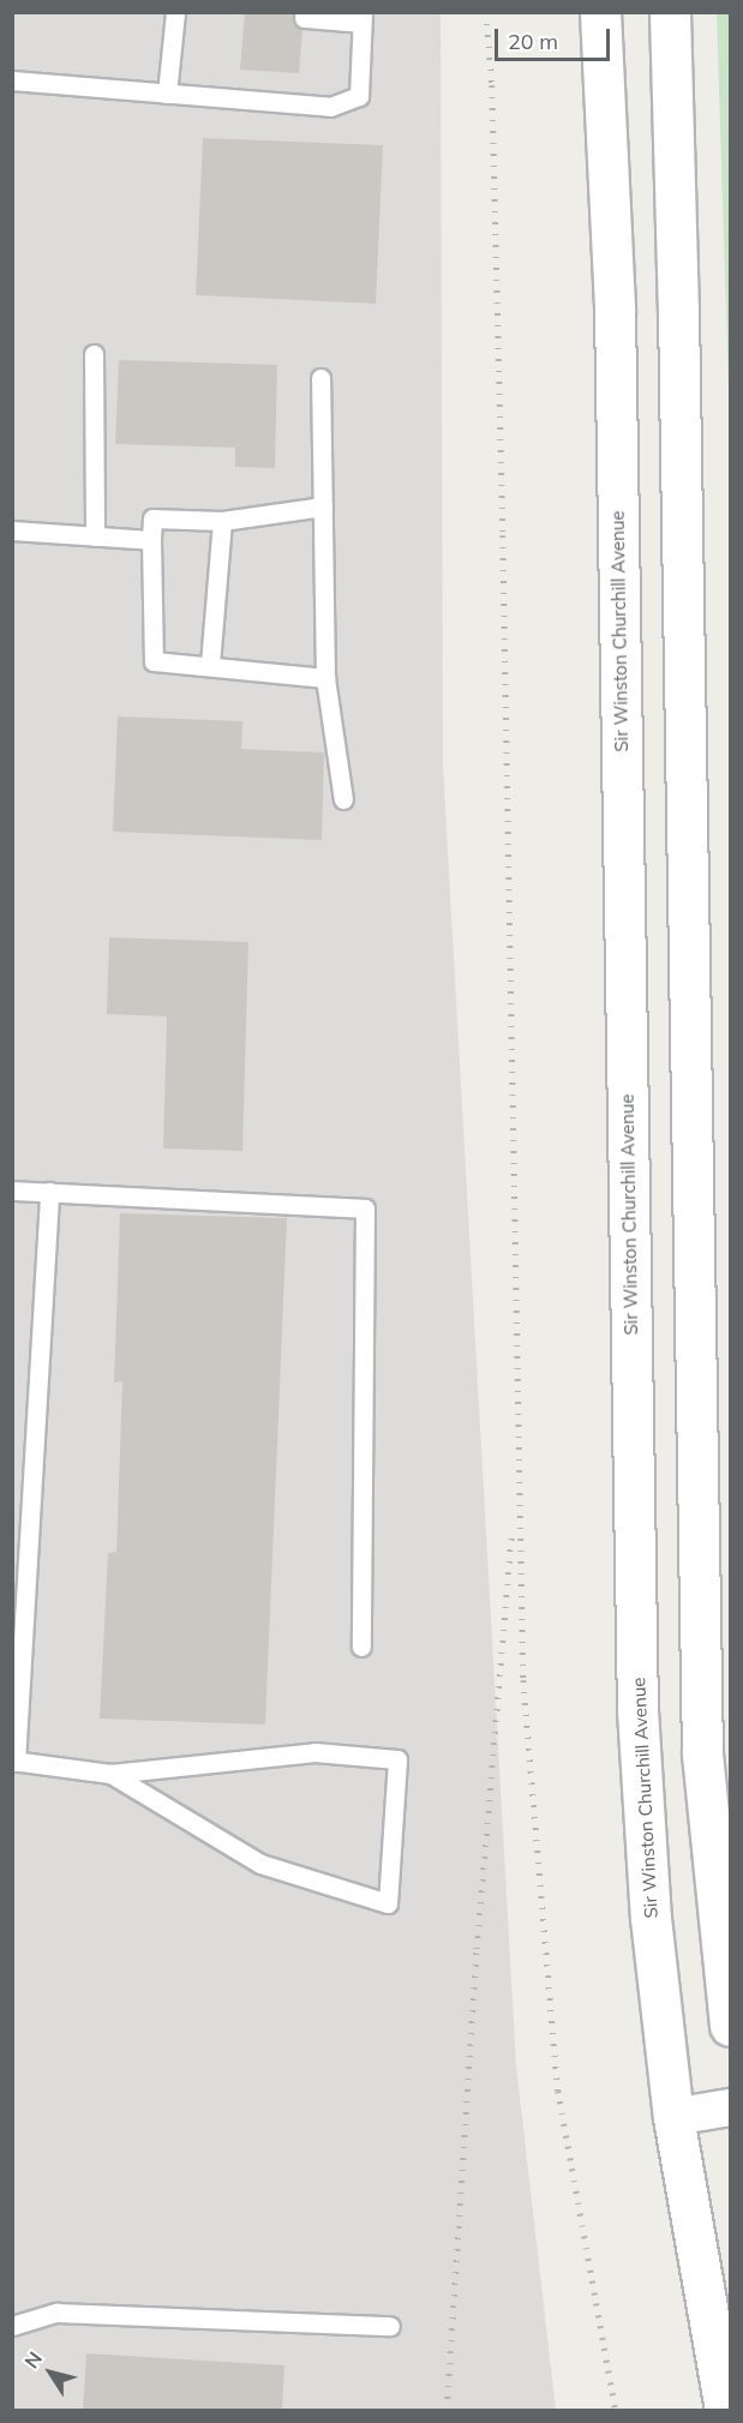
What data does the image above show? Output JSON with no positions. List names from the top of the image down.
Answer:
{
  "streets": {
    "main road": ["Sir Winston Churchill Avenue"]
  },
  "scale_bar": "20 m",
  "north": "top left"
}
